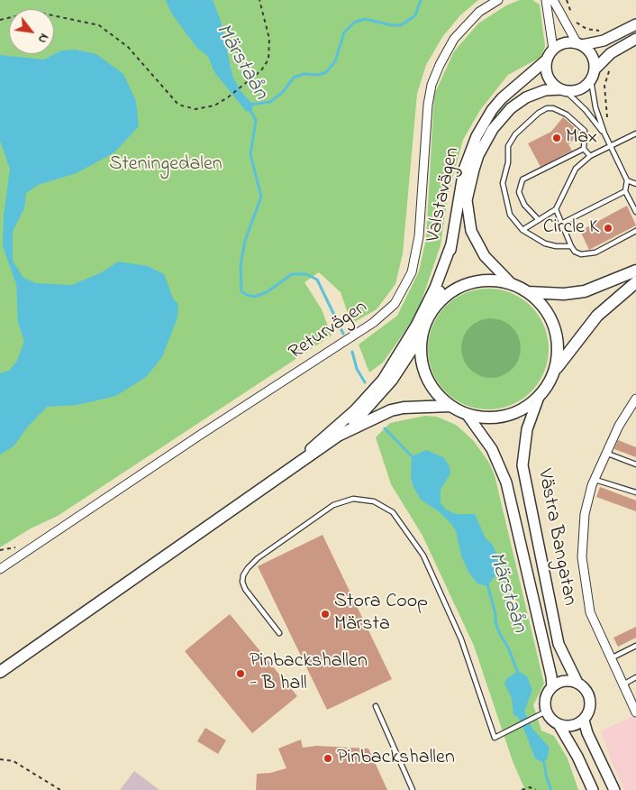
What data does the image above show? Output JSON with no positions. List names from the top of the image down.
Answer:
{
  "streets": {
    "street": ["Valstavägen", "Returvägen", "Västra Bangatan"]
  },
  "crossings": [
    ["Valstavägen", "Västra Bangatan"]
  ],
  "water": ["Märstaån"],
  "parks": ["Steningedalen"],
  "places": [
    "Max",
    "Circle K",
    "Stora Coop Märsta",
    "Pinbackshallen - B hall",
    "Pinbackshallen"
  ],
  "north": "bottom right"
}
